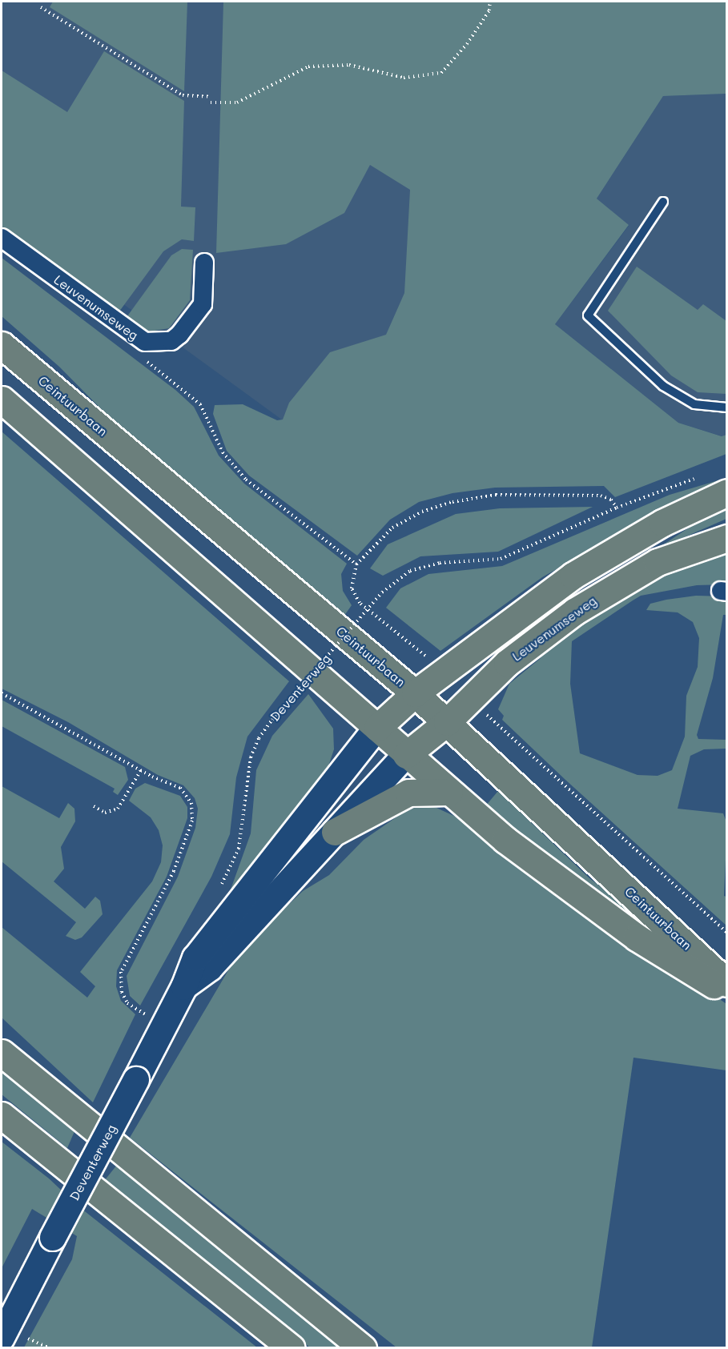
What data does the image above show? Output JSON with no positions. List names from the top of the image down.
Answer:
{
  "streets": {
    "main road": ["Leuvenumseweg", "Ceintuurbaan", "Deventerweg"]
  },
  "crossings": [
    ["Leuvenumseweg", "Ceintuurbaan"],
    ["Leuvenumseweg", "Deventerweg"],
    ["Ceintuurbaan", "Deventerweg"]
  ]
}
